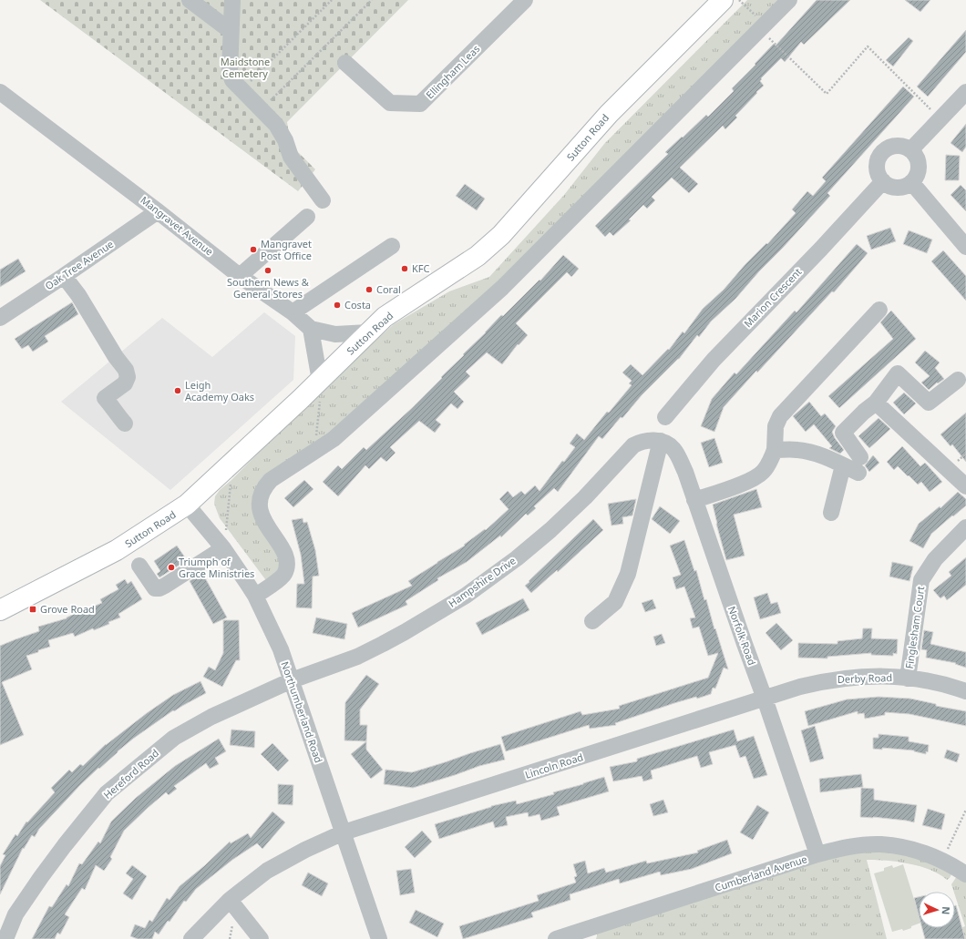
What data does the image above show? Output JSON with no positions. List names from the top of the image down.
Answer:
{
  "streets": {
    "main road": ["Sutton Road"],
    "street": [
      "Ellingham Leas",
      "Mangravet Avenue",
      "Oak Tree Avenue",
      "Marion Crescent",
      "Hampshire Drive",
      "Finglesham Court",
      "Norfolk Road",
      "Derby Road",
      "Northumberland Road",
      "Lincoln Road",
      "Hereford Road",
      "Cumberland Avenue"
    ]
  },
  "crossings": [
    ["Sutton Road", "Northumberland Road"],
    ["Mangravet Avenue", "Oak Tree Avenue"],
    ["Hampshire Drive", "Norfolk Road"],
    ["Hampshire Drive", "Northumberland Road"],
    ["Hampshire Drive", "Hereford Road"],
    ["Finglesham Court", "Derby Road"],
    ["Norfolk Road", "Derby Road"],
    ["Norfolk Road", "Lincoln Road"],
    ["Norfolk Road", "Cumberland Avenue"],
    ["Derby Road", "Lincoln Road"],
    ["Northumberland Road", "Lincoln Road"],
    ["Northumberland Road", "Hereford Road"]
  ],
  "parks": ["Maidstone Cemetery"],
  "places": {
    "other": [
      "Mangravet Post Office",
      "KFC",
      "Southern News & General Stores",
      "Coral",
      "Costa",
      "Leigh Academy Oaks",
      "Triumph of Grace Ministries"
    ],
    "transit": ["Grove Road"]
  },
  "north": "right"
}
